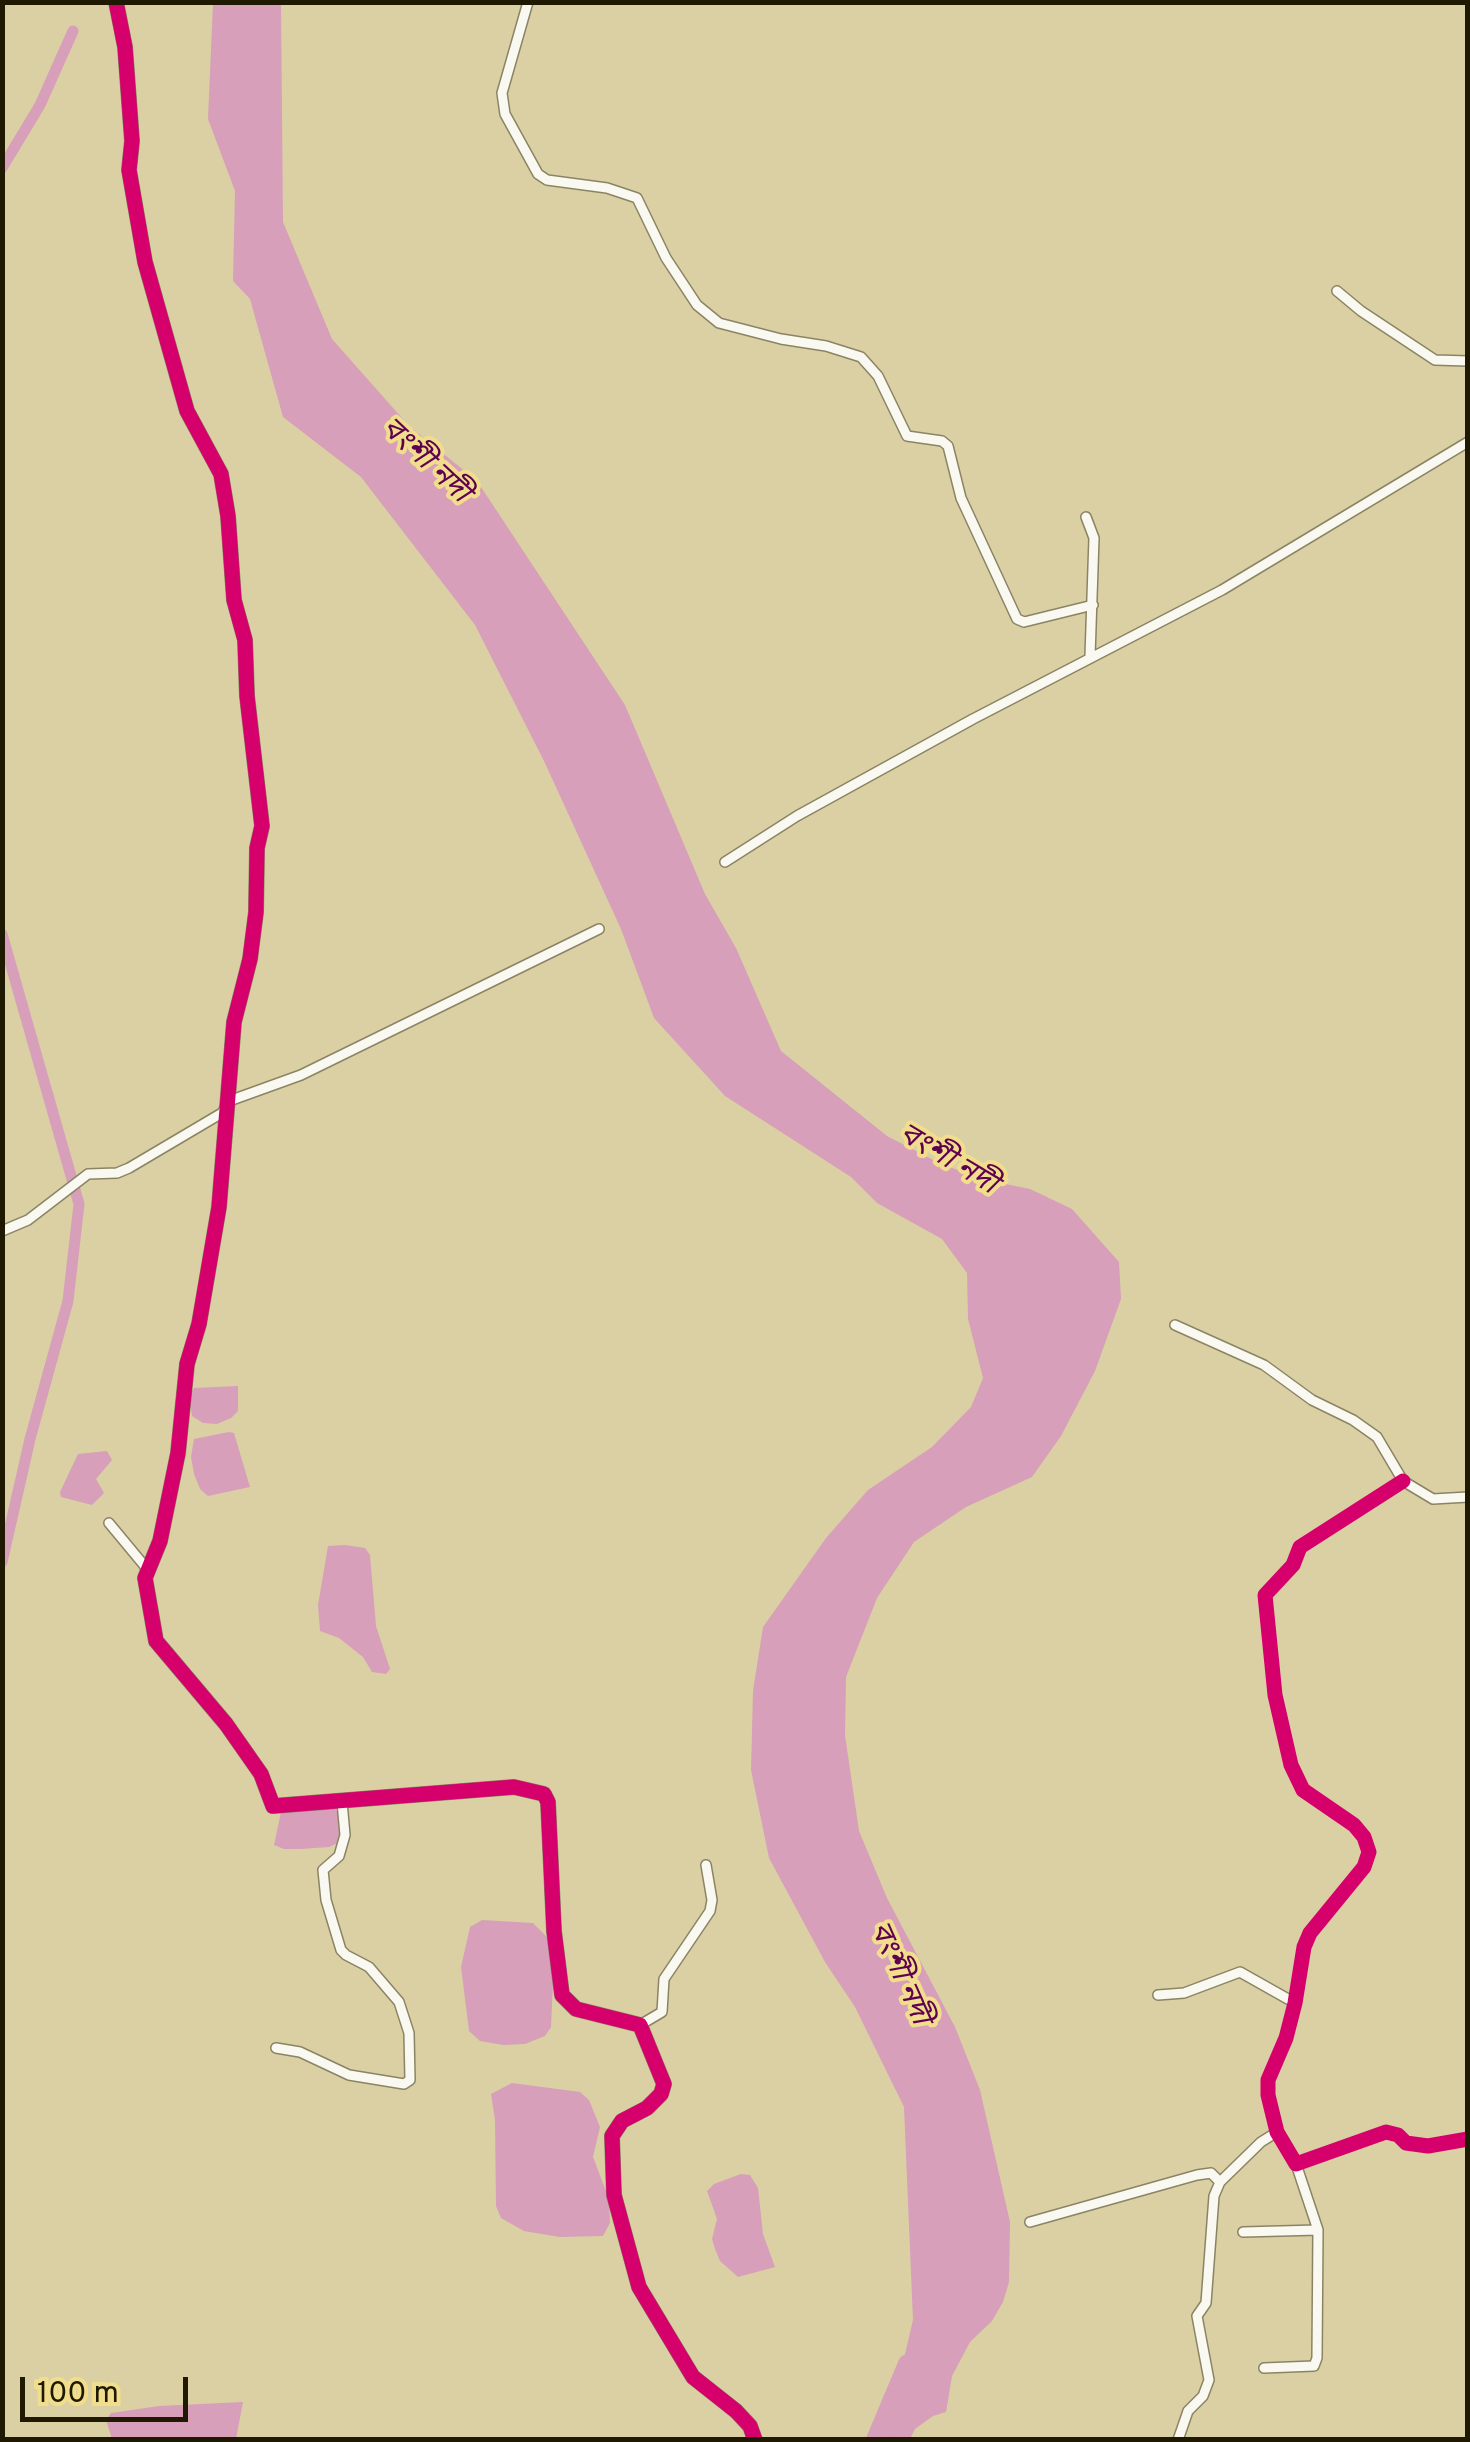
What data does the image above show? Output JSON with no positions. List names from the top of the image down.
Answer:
{
  "water": ["বংশী নদী"],
  "scale_bar": "100 m"
}
